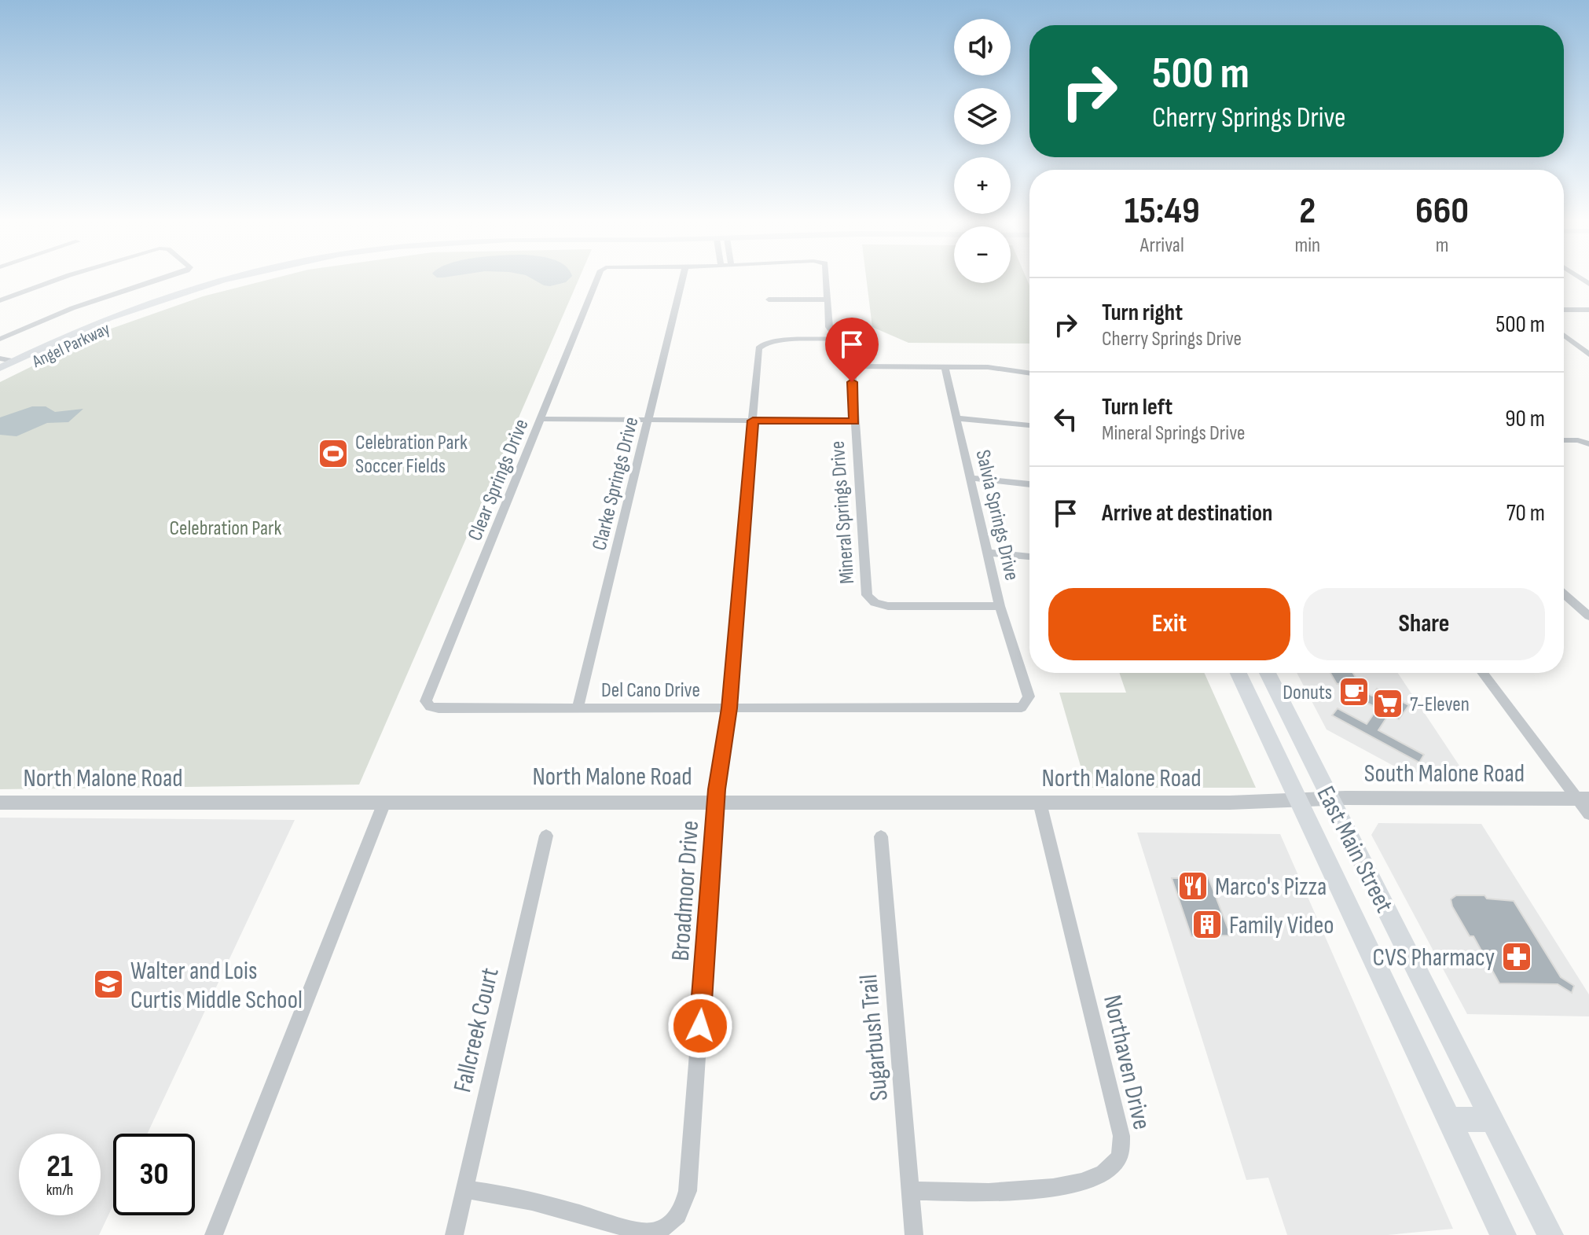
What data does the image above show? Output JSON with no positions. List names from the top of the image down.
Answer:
{
  "streets": {
    "main road": ["Angel Parkway", "East Main Street"],
    "street": [
      "Clear Springs Drive",
      "Clarke Springs Drive",
      "Mineral Springs Drive",
      "Salvia Springs Drive",
      "Del Cano Drive",
      "South Malone Road",
      "North Malone Road",
      "Broadmoor Drive",
      "Fallcreek Court",
      "Sugarbush Trail",
      "Northaven Drive"
    ]
  },
  "crossings": [
    ["Clear Springs Drive", "Del Cano Drive"],
    ["Clarke Springs Drive", "Del Cano Drive"],
    ["Mineral Springs Drive", "Salvia Springs Drive"],
    ["Mineral Springs Drive", "Broadmoor Drive"],
    ["Salvia Springs Drive", "Del Cano Drive"],
    ["Del Cano Drive", "Broadmoor Drive"],
    ["South Malone Road", "North Malone Road"],
    ["South Malone Road", "East Main Street"],
    ["North Malone Road", "East Main Street"],
    ["North Malone Road", "Broadmoor Drive"],
    ["North Malone Road", "Northaven Drive"],
    ["Broadmoor Drive", "Fallcreek Court"],
    ["Sugarbush Trail", "Northaven Drive"]
  ],
  "parks": ["Celebration Park"],
  "places": {
    "sports": ["Celebration Park Soccer Fields"],
    "cafe": ["Donuts"],
    "supermarket": ["7-Eleven"],
    "restaurant": ["Marco's Pizza"],
    "building": ["Family Video"],
    "pharmacy": ["CVS Pharmacy"],
    "school or university": ["Walter and Lois Curtis Middle School"]
  },
  "page": {
    "map_buttons": ["+", "−"],
    "turn": ["500 m", "Cherry Springs Drive"],
    "eta": [
      "15:49",
      "Arrival",
      "2",
      "min",
      "660",
      "m"
    ],
    "list": [
      {
        "name": "Turn right",
        "note": "Cherry Springs Drive",
        "value": "500 m"
      },
      {
        "name": "Turn left",
        "note": "Mineral Springs Drive",
        "value": "90 m"
      },
      {
        "name": "Arrive at destination",
        "value": "70 m"
      }
    ],
    "buttons": ["Exit", "Share"],
    "speed": "21 km/h",
    "limit": "30"
  }
}
